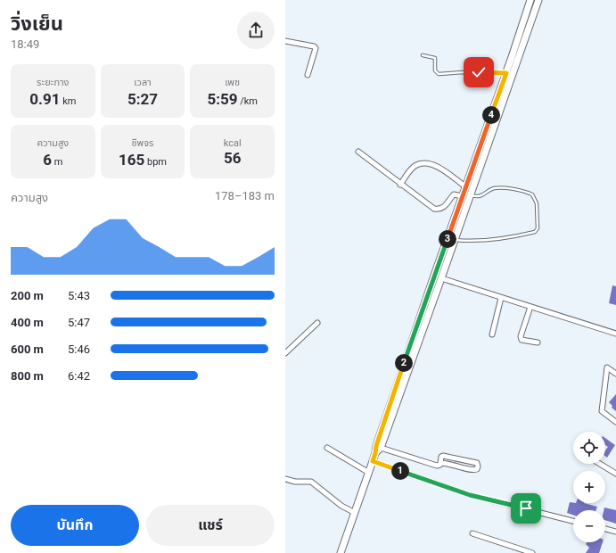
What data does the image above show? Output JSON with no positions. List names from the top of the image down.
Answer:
{
  "page": {
    "heading": ["วิ่งเย็น", "18:49"],
    "stats": [
      ["ระยะทาง", "0.91 km"],
      ["เวลา", "5:27"],
      ["เพซ", "5:59 /km"],
      ["ความสูง", "6 m"],
      ["ชีพจร", "165 bpm"],
      ["kcal", "56"]
    ],
    "pins": [
      "4",
      "3",
      "2",
      "1"
    ],
    "chart": ["ความสูง", "178–183 m"],
    "list": [
      {
        "name": "200 m",
        "note": "5:43"
      },
      {
        "name": "400 m",
        "note": "5:47"
      },
      {
        "name": "600 m",
        "note": "5:46"
      },
      {
        "name": "800 m",
        "note": "6:42"
      }
    ],
    "map_buttons": ["+", "−"],
    "buttons": ["บันทึก", "แชร์"]
  }
}
